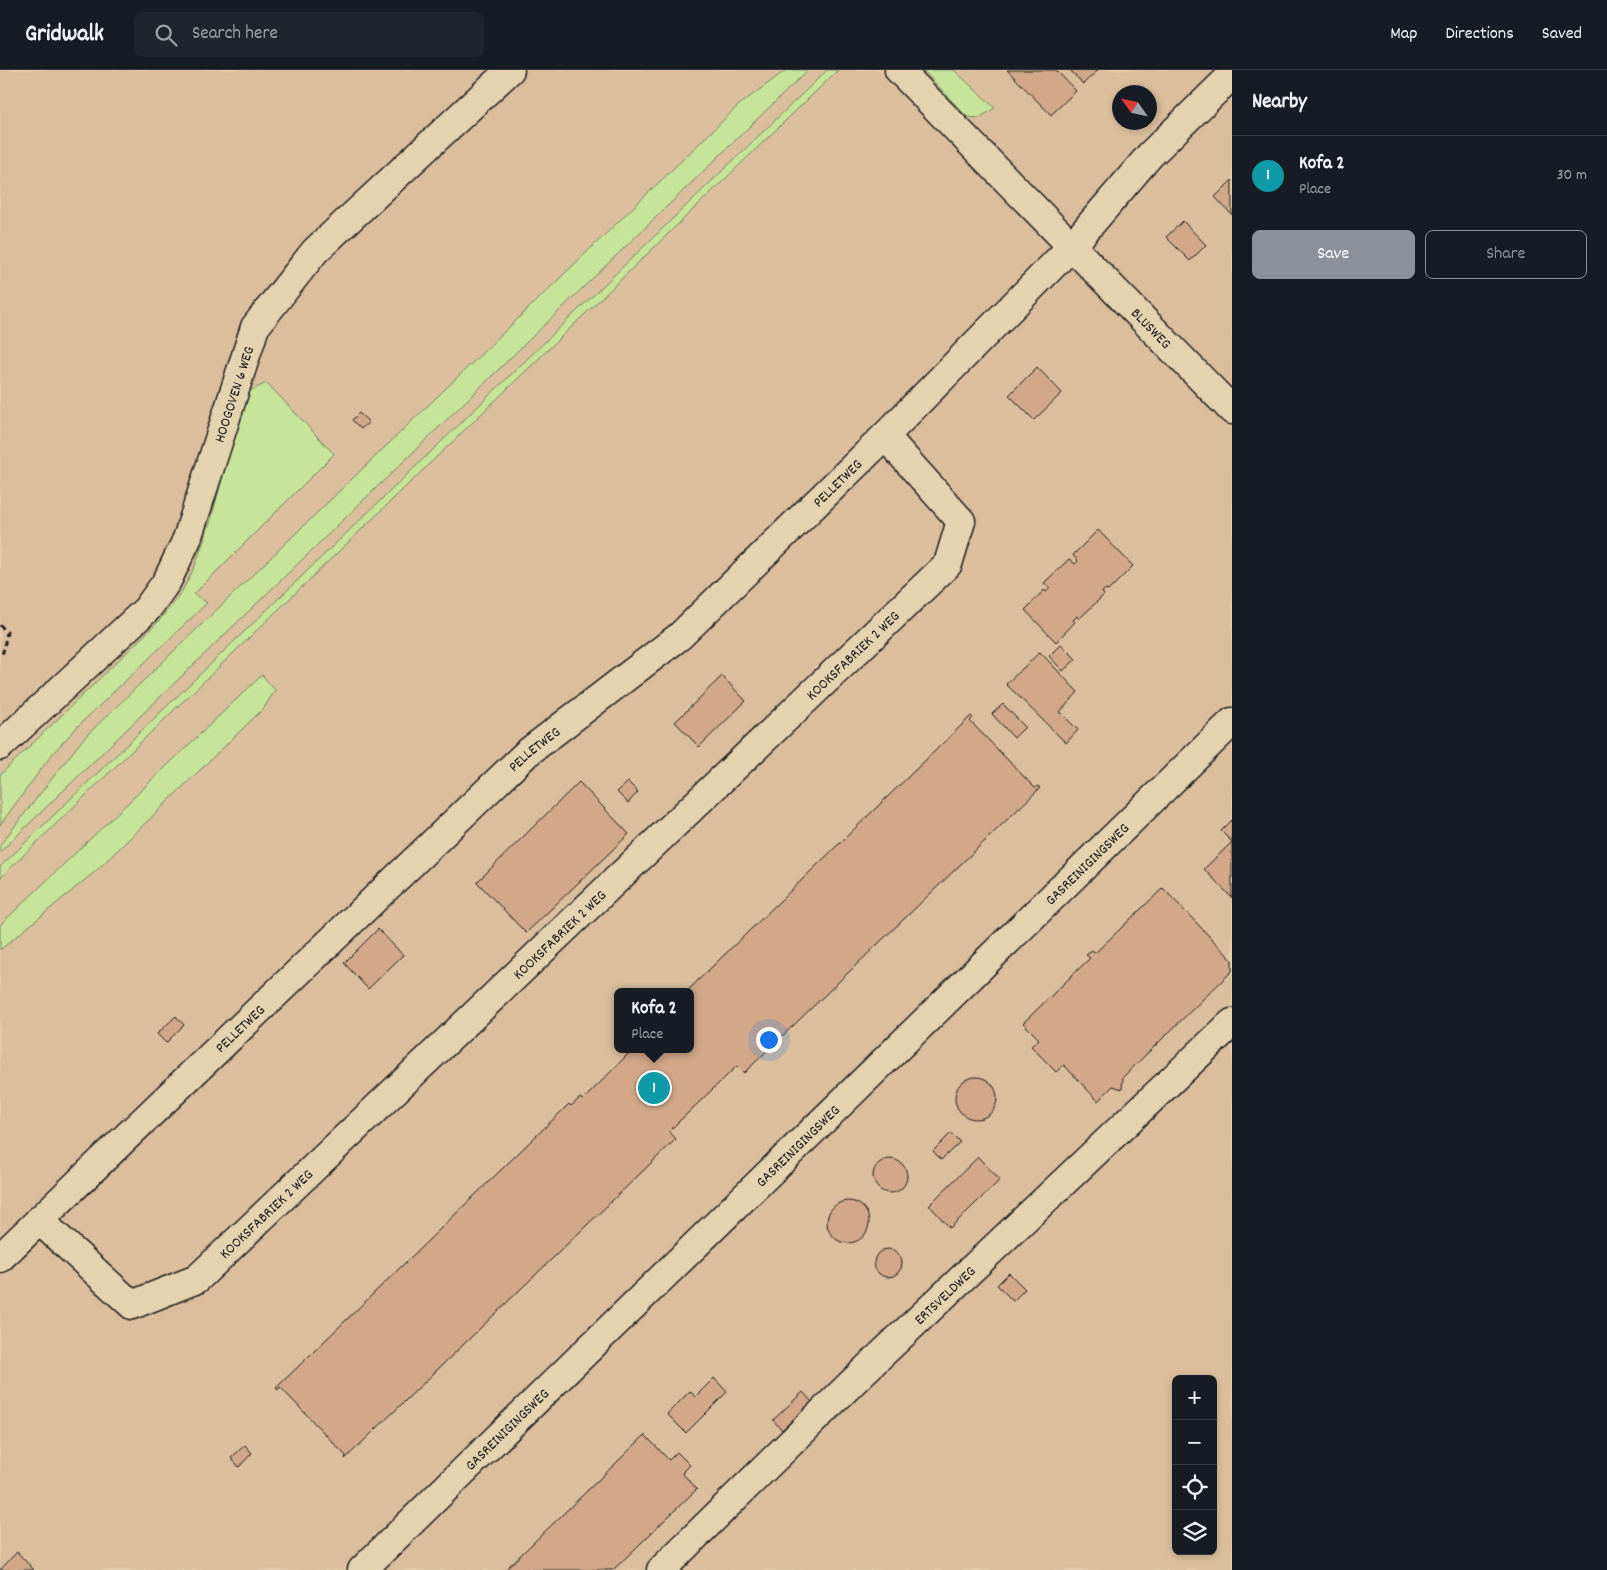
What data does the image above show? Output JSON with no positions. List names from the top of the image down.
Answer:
{
  "streets": {
    "lane": [
      "BLUSWEG",
      "HOOGOVEN 6 WEG",
      "PELLETWEG",
      "KOOKSFABRIEK 2 WEG",
      "GASREINIGINGSWEG",
      "ERTSVELDWEG"
    ]
  },
  "crossings": [
    ["BLUSWEG", "PELLETWEG"],
    ["PELLETWEG", "KOOKSFABRIEK 2 WEG"]
  ],
  "north": "top left",
  "page": {
    "header": "Gridwalk",
    "search": "Search here",
    "nav": ["Map", "Directions", "Saved"],
    "heading": "Nearby",
    "list": [
      {
        "mark": "1",
        "name": "Kofa 2",
        "note": "Place",
        "value": "30 m"
      }
    ],
    "buttons": ["Save", "Share"],
    "popup": ["Kofa 2", "Place"],
    "pins": "1",
    "map_buttons": ["+", "−"]
  }
}
